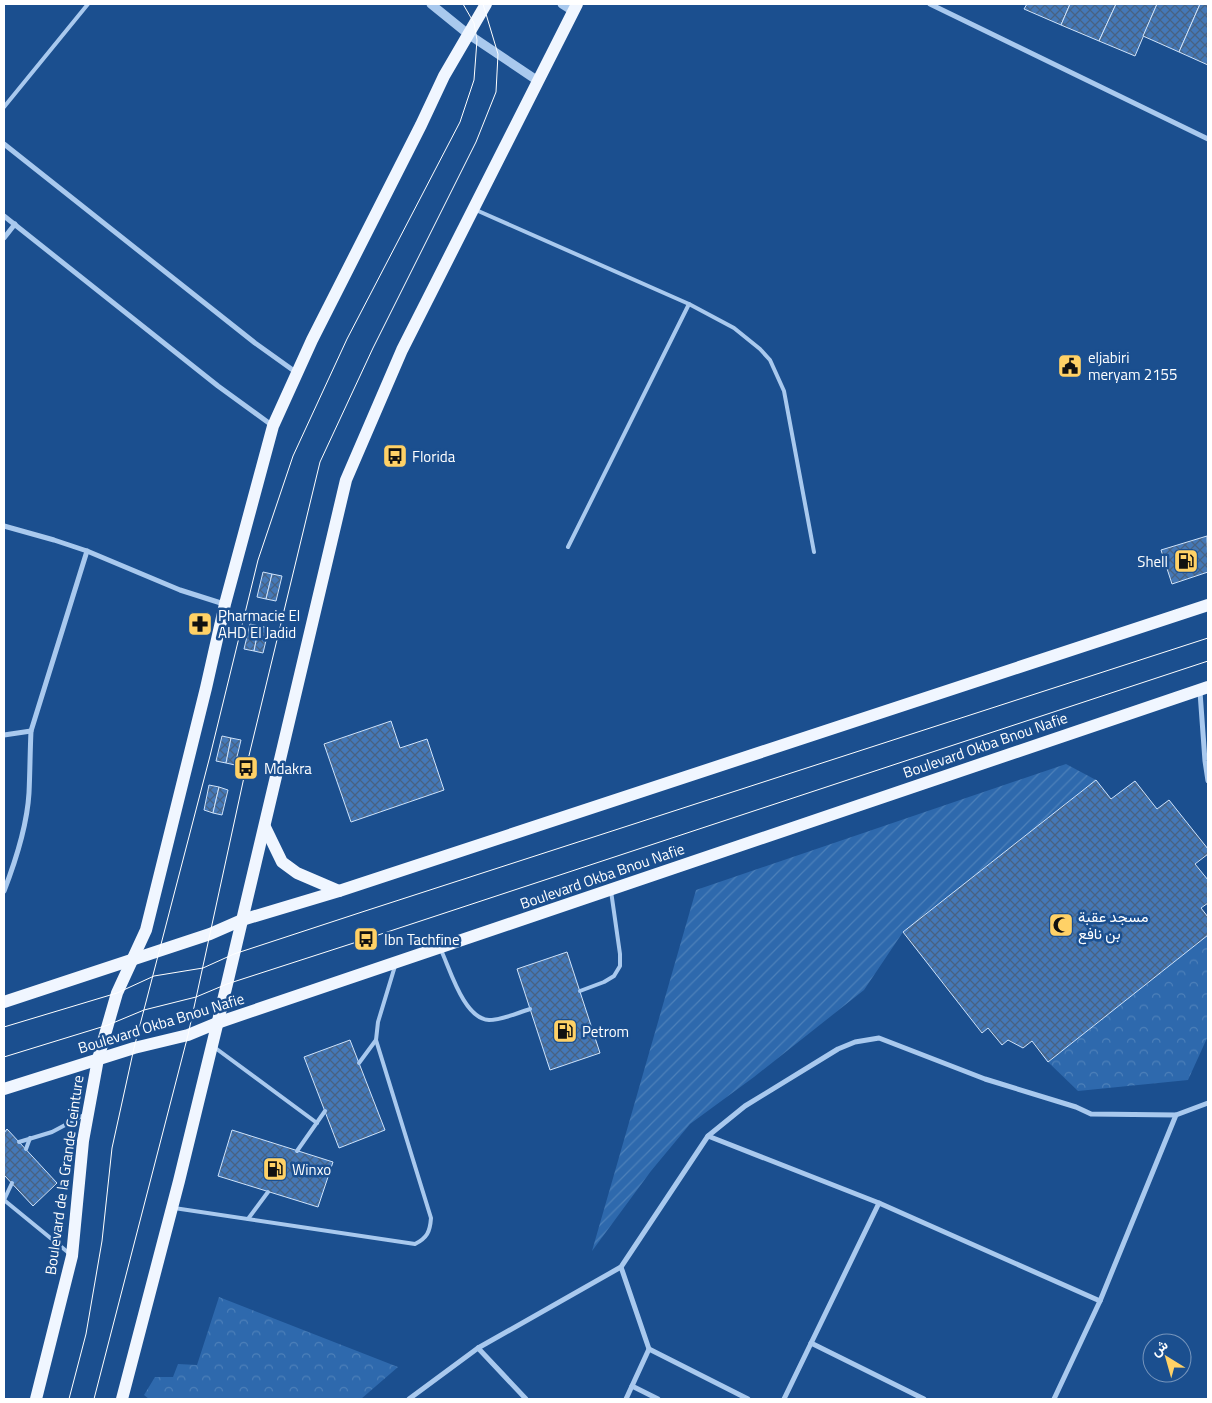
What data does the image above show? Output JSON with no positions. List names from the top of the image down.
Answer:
{
  "streets": {
    "main road": ["Boulevard Okba Bnou Nafie", "Boulevard de la Grande Ceinture"]
  },
  "crossings": [
    ["Boulevard Okba Bnou Nafie", "Boulevard de la Grande Ceinture"]
  ],
  "places": {
    "public building": ["eljabiri meryam 2155"],
    "bus stop": ["Florida", "Mdakra", "Ibn Tachfine"],
    "fuel station": ["Shell", "Petrom", "Winxo"],
    "pharmacy": ["Pharmacie El AHD El Jadid"],
    "mosque": ["مسجد عقبة بن نافع"]
  },
  "north": "top left"
}
